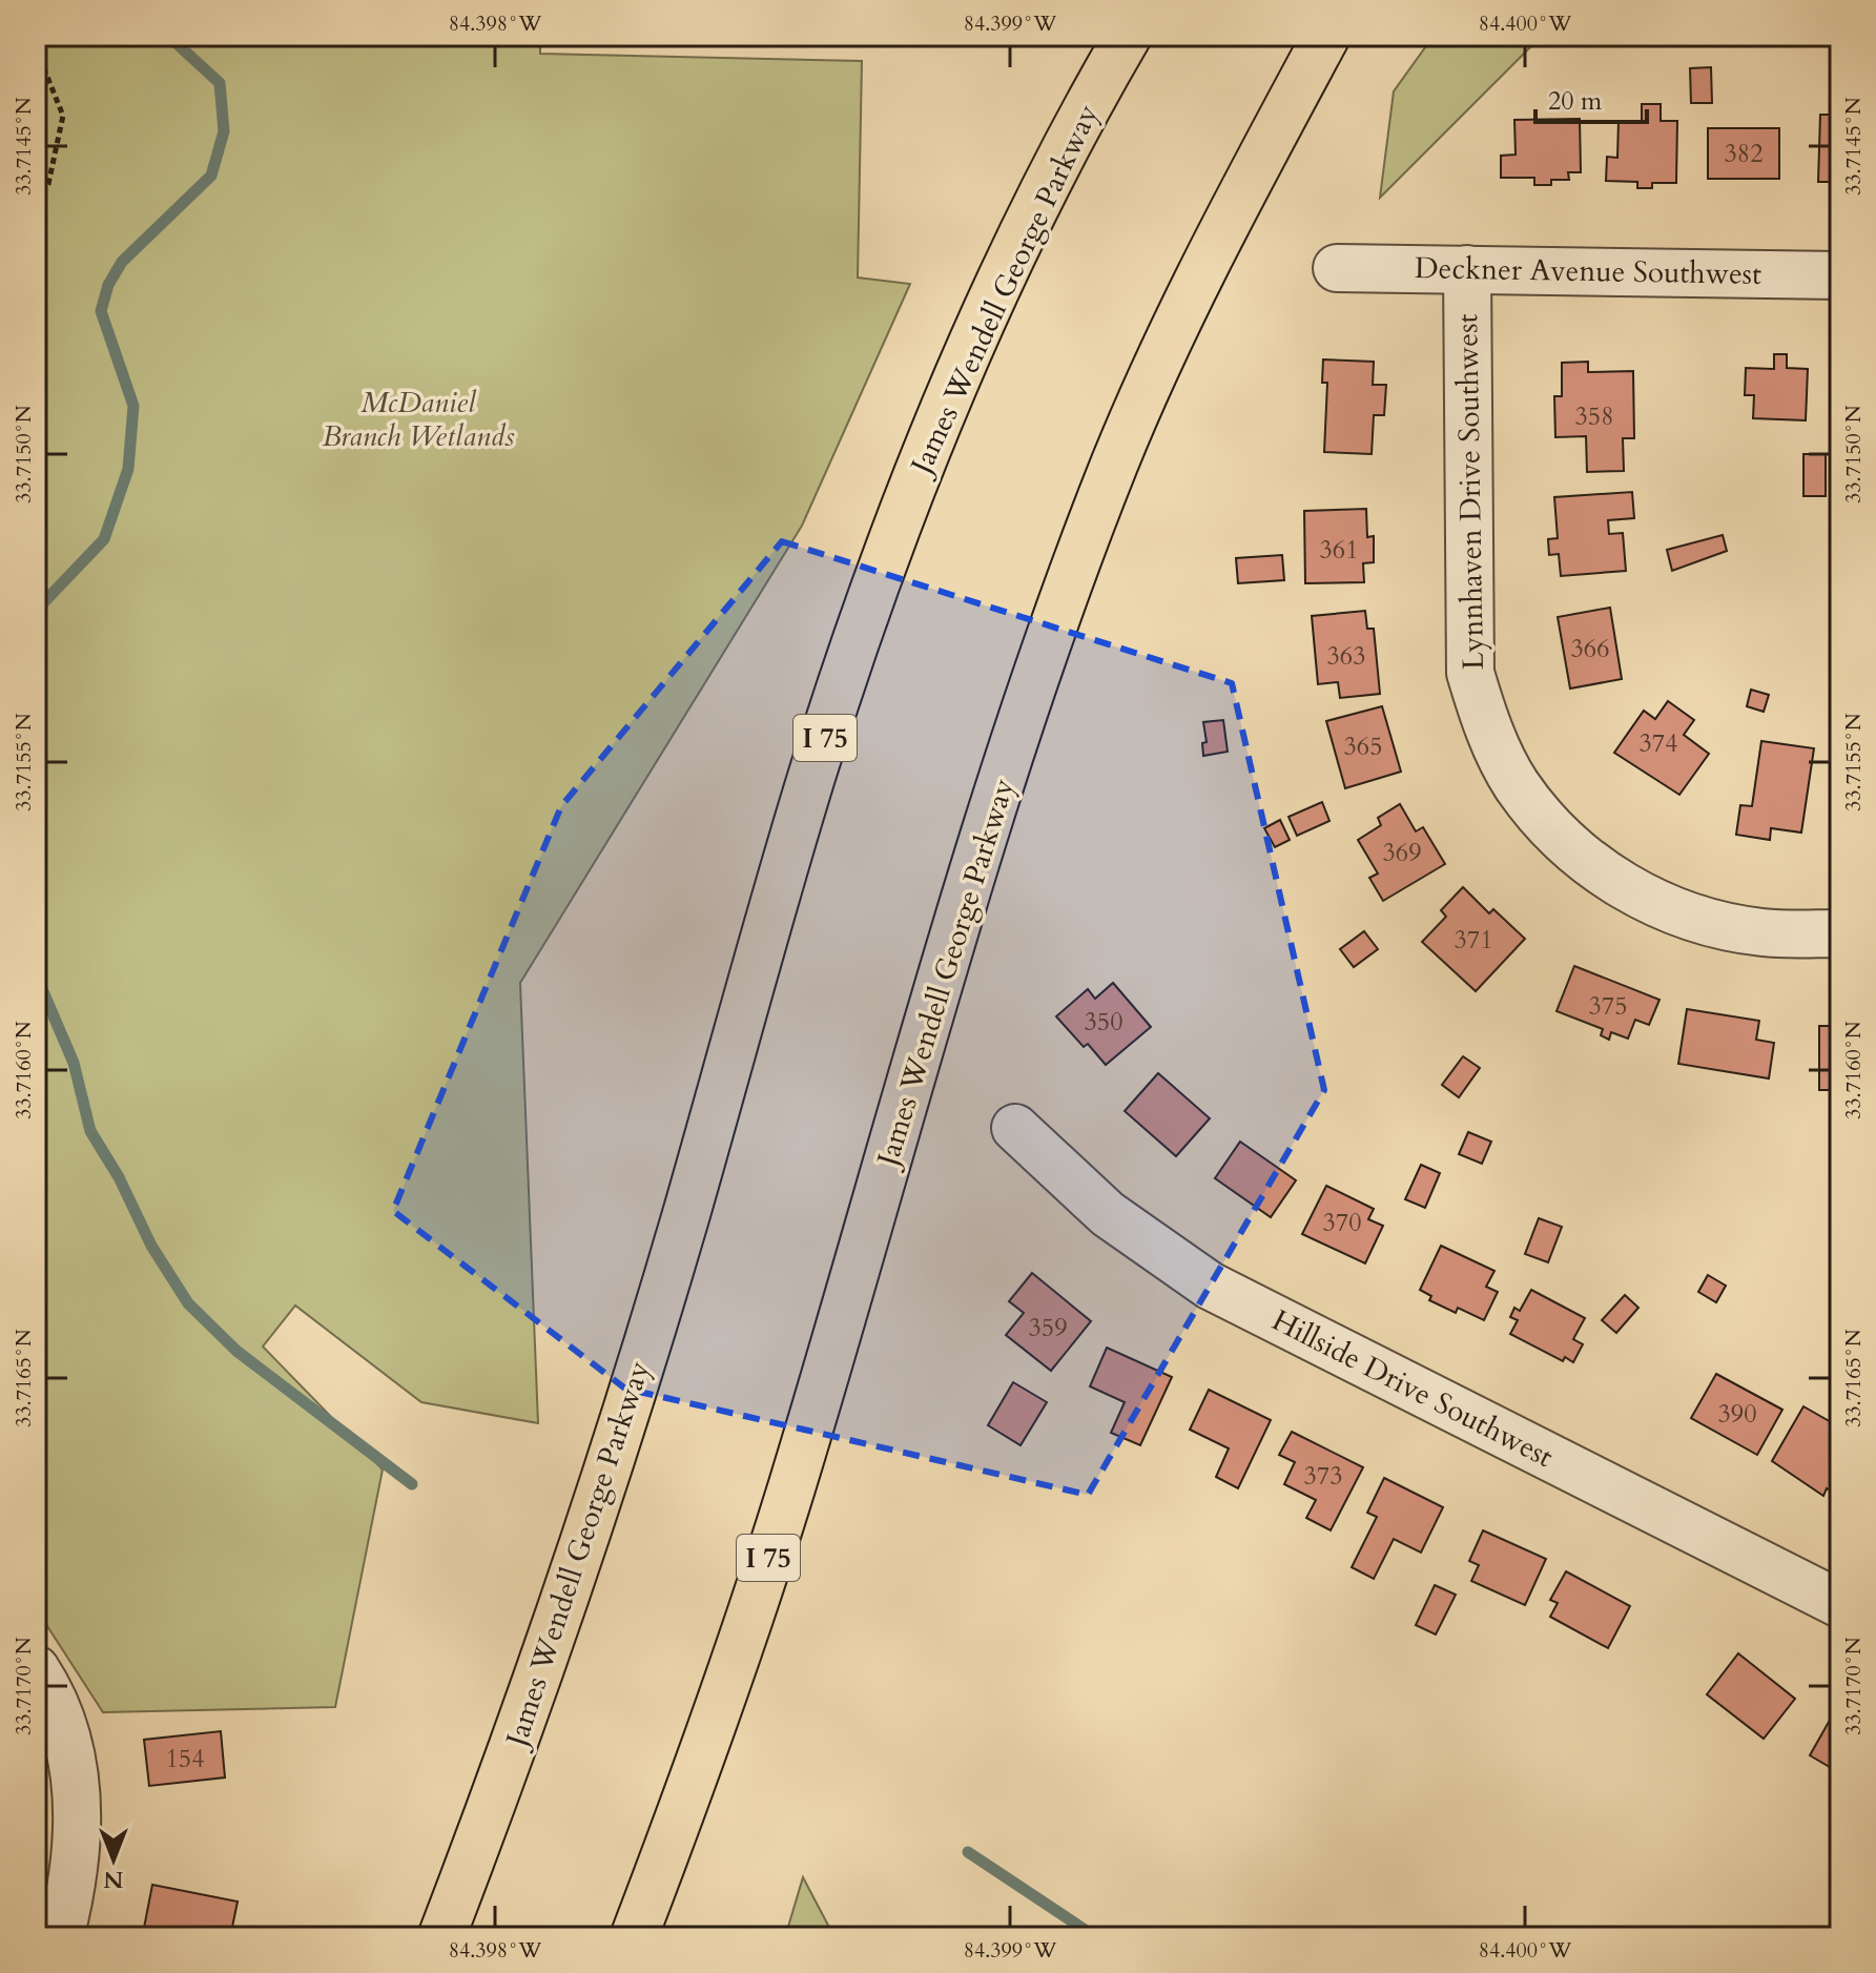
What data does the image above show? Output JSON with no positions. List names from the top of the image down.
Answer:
{
  "streets": {
    "highway": ["James Wendell George Parkway", "I 75"],
    "street": ["Deckner Avenue Southwest", "Lynnhaven Drive Southwest", "Hillside Drive Southwest"]
  },
  "crossings": [
    ["Deckner Avenue Southwest", "Lynnhaven Drive Southwest"]
  ],
  "parks": ["McDaniel Branch Wetlands"],
  "house_numbers": [
    "382",
    "358",
    "361",
    "366",
    "363",
    "374",
    "365",
    "369",
    "371",
    "375",
    "350",
    "370",
    "359",
    "390",
    "373",
    "154"
  ],
  "scale_bar": "20 m",
  "north": "bottom",
  "coordinates": [
    "84.398°W",
    "84.399°W",
    "84.400°W",
    "33.7145°N",
    "33.7150°N",
    "33.7155°N",
    "33.7160°N",
    "33.7165°N",
    "33.7170°N"
  ]
}
